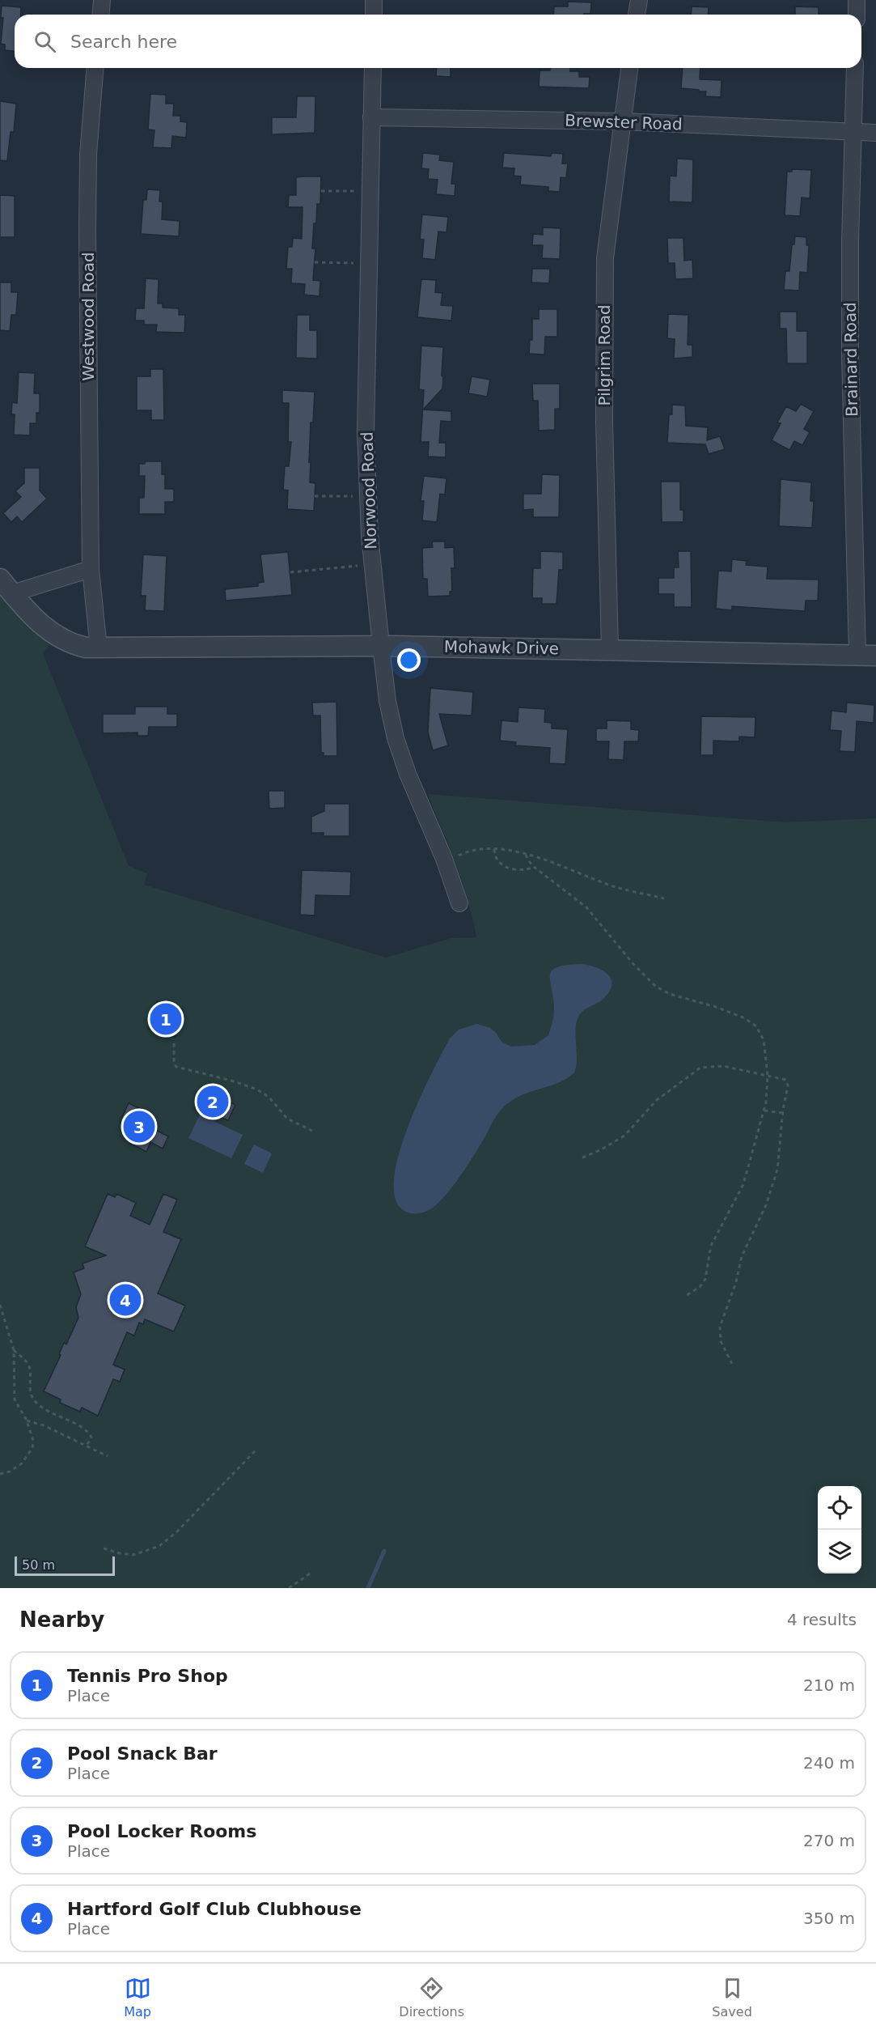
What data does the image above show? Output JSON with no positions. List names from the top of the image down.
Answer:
{
  "streets": {
    "street": [
      "Brewster Road",
      "Westwood Road",
      "Pilgrim Road",
      "Brainard Road",
      "Norwood Road",
      "Mohawk Drive"
    ]
  },
  "crossings": [
    ["Brewster Road", "Pilgrim Road"],
    ["Brewster Road", "Brainard Road"],
    ["Brewster Road", "Norwood Road"],
    ["Westwood Road", "Mohawk Drive"],
    ["Pilgrim Road", "Mohawk Drive"],
    ["Brainard Road", "Mohawk Drive"],
    ["Norwood Road", "Mohawk Drive"]
  ],
  "scale_bar": "50 m",
  "page": {
    "search": "Search here",
    "pins": [
      "1",
      "2",
      "3",
      "4"
    ],
    "scale": "50 m",
    "heading": ["Nearby", "4 results"],
    "list": [
      {
        "mark": "1",
        "name": "Tennis Pro Shop",
        "note": "Place",
        "value": "210 m"
      },
      {
        "mark": "2",
        "name": "Pool Snack Bar",
        "note": "Place",
        "value": "240 m"
      },
      {
        "mark": "3",
        "name": "Pool Locker Rooms",
        "note": "Place",
        "value": "270 m"
      },
      {
        "mark": "4",
        "name": "Hartford Golf Club Clubhouse",
        "note": "Place",
        "value": "350 m"
      }
    ],
    "nav": ["Map", "Directions", "Saved"]
  }
}
